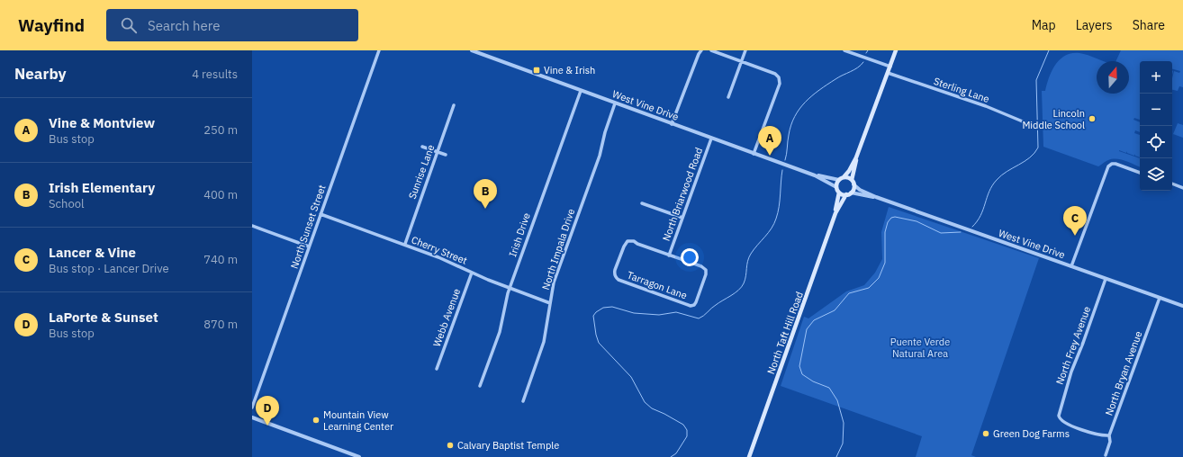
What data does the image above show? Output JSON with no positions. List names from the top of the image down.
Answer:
{
  "streets": {
    "main road": ["West Vine Drive", "North Taft Hill Road"],
    "street": [
      "Sterling Lane",
      "Sunrise Lane",
      "North Briarwood Road",
      "North Sunset Street",
      "Irish Drive",
      "North Impala Drive",
      "Cherry Street",
      "Tarragon Lane",
      "Webb Avenue",
      "North Frey Avenue",
      "North Bryan Avenue"
    ]
  },
  "crossings": [
    ["West Vine Drive", "North Briarwood Road"],
    ["West Vine Drive", "Irish Drive"],
    ["West Vine Drive", "North Impala Drive"],
    ["West Vine Drive", "North Taft Hill Road"],
    ["West Vine Drive", "North Frey Avenue"],
    ["West Vine Drive", "North Bryan Avenue"],
    ["Sunrise Lane", "Cherry Street"],
    ["North Briarwood Road", "Tarragon Lane"],
    ["North Sunset Street", "Cherry Street"],
    ["Irish Drive", "Cherry Street"],
    ["North Impala Drive", "Cherry Street"],
    ["Cherry Street", "Webb Avenue"],
    ["North Frey Avenue", "North Bryan Avenue"]
  ],
  "parks": ["Puente Verde Natural Area"],
  "places": {
    "transit": ["Vine & Irish"],
    "other": [
      "Lincoln Middle School",
      "Mountain View Learning Center",
      "Green Dog Farms",
      "Calvary Baptist Temple"
    ]
  },
  "north": "top",
  "page": {
    "header": "Wayfind",
    "search": "Search here",
    "nav": ["Map", "Layers", "Share"],
    "heading": ["Nearby", "4 results"],
    "map_buttons": ["+", "−"],
    "list": [
      {
        "mark": "A",
        "name": "Vine & Montview",
        "note": "Bus stop",
        "value": "250 m"
      },
      {
        "mark": "B",
        "name": "Irish Elementary",
        "note": "School",
        "value": "400 m"
      },
      {
        "mark": "C",
        "name": "Lancer & Vine",
        "note": "Bus stop · Lancer Drive",
        "value": "740 m"
      },
      {
        "mark": "D",
        "name": "LaPorte & Sunset",
        "note": "Bus stop",
        "value": "870 m"
      }
    ],
    "pins": [
      "A",
      "B",
      "C",
      "D"
    ]
  }
}
